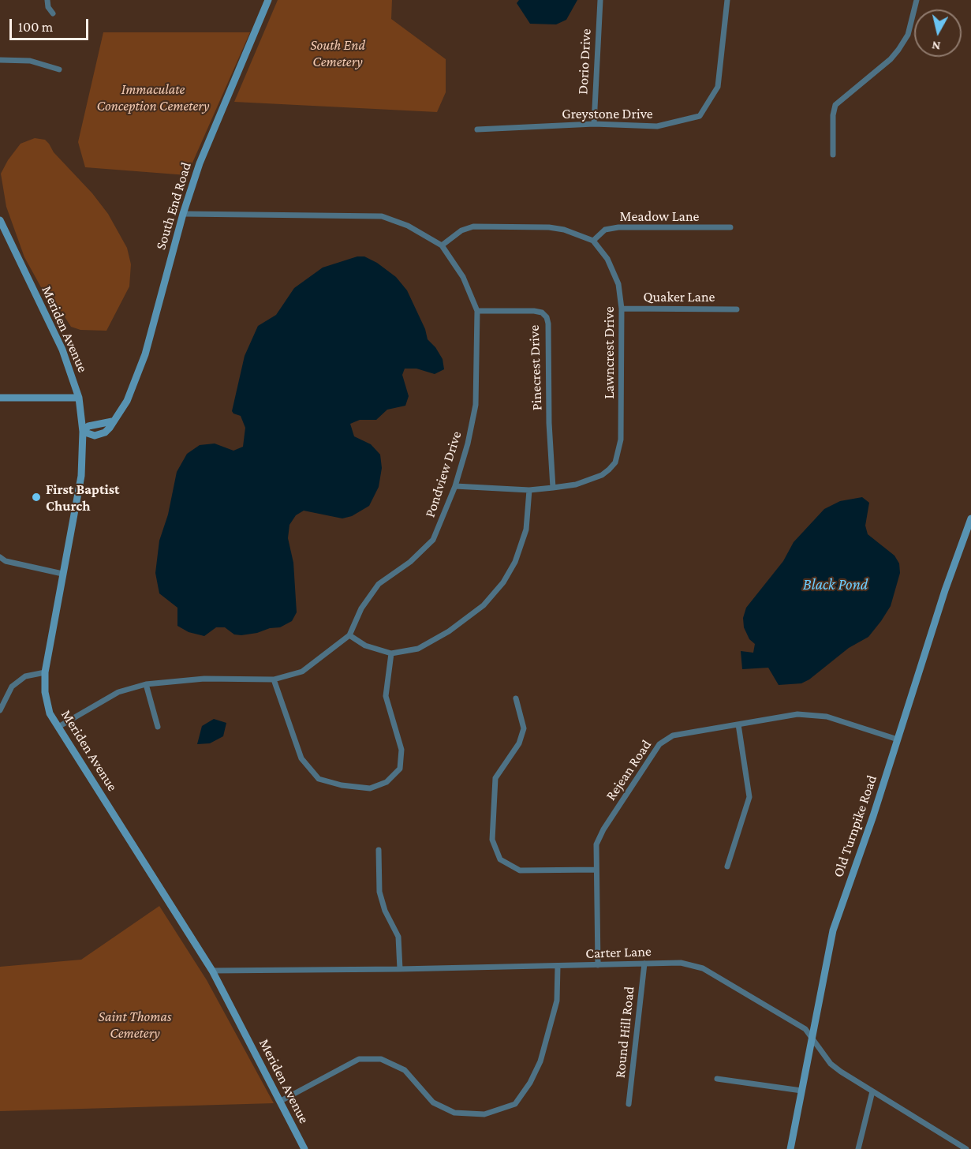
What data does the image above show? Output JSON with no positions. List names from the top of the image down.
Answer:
{
  "streets": {
    "main road": ["South End Road", "Meriden Avenue", "Old Turnpike Road"],
    "street": [
      "Dorio Drive",
      "Greystone Drive",
      "Meadow Lane",
      "Quaker Lane",
      "Lawncrest Drive",
      "Pinecrest Drive",
      "Pondview Drive",
      "Rejean Road",
      "Carter Lane",
      "Round Hill Road"
    ]
  },
  "crossings": [
    ["Dorio Drive", "Greystone Drive"],
    ["South End Road", "Meriden Avenue"],
    ["South End Road", "Pondview Drive"],
    ["Meadow Lane", "Lawncrest Drive"],
    ["Quaker Lane", "Lawncrest Drive"],
    ["Meriden Avenue", "Pondview Drive"],
    ["Meriden Avenue", "Carter Lane"],
    ["Lawncrest Drive", "Pinecrest Drive"],
    ["Lawncrest Drive", "Pondview Drive"],
    ["Pinecrest Drive", "Pondview Drive"],
    ["Rejean Road", "Old Turnpike Road"],
    ["Rejean Road", "Carter Lane"],
    ["Old Turnpike Road", "Carter Lane"],
    ["Carter Lane", "Round Hill Road"]
  ],
  "water": ["Black Pond"],
  "parks": ["South End Cemetery", "Immaculate Conception Cemetery", "Saint Thomas Cemetery"],
  "places": ["First Baptist Church"],
  "scale_bar": "100 m",
  "north": "bottom"
}
